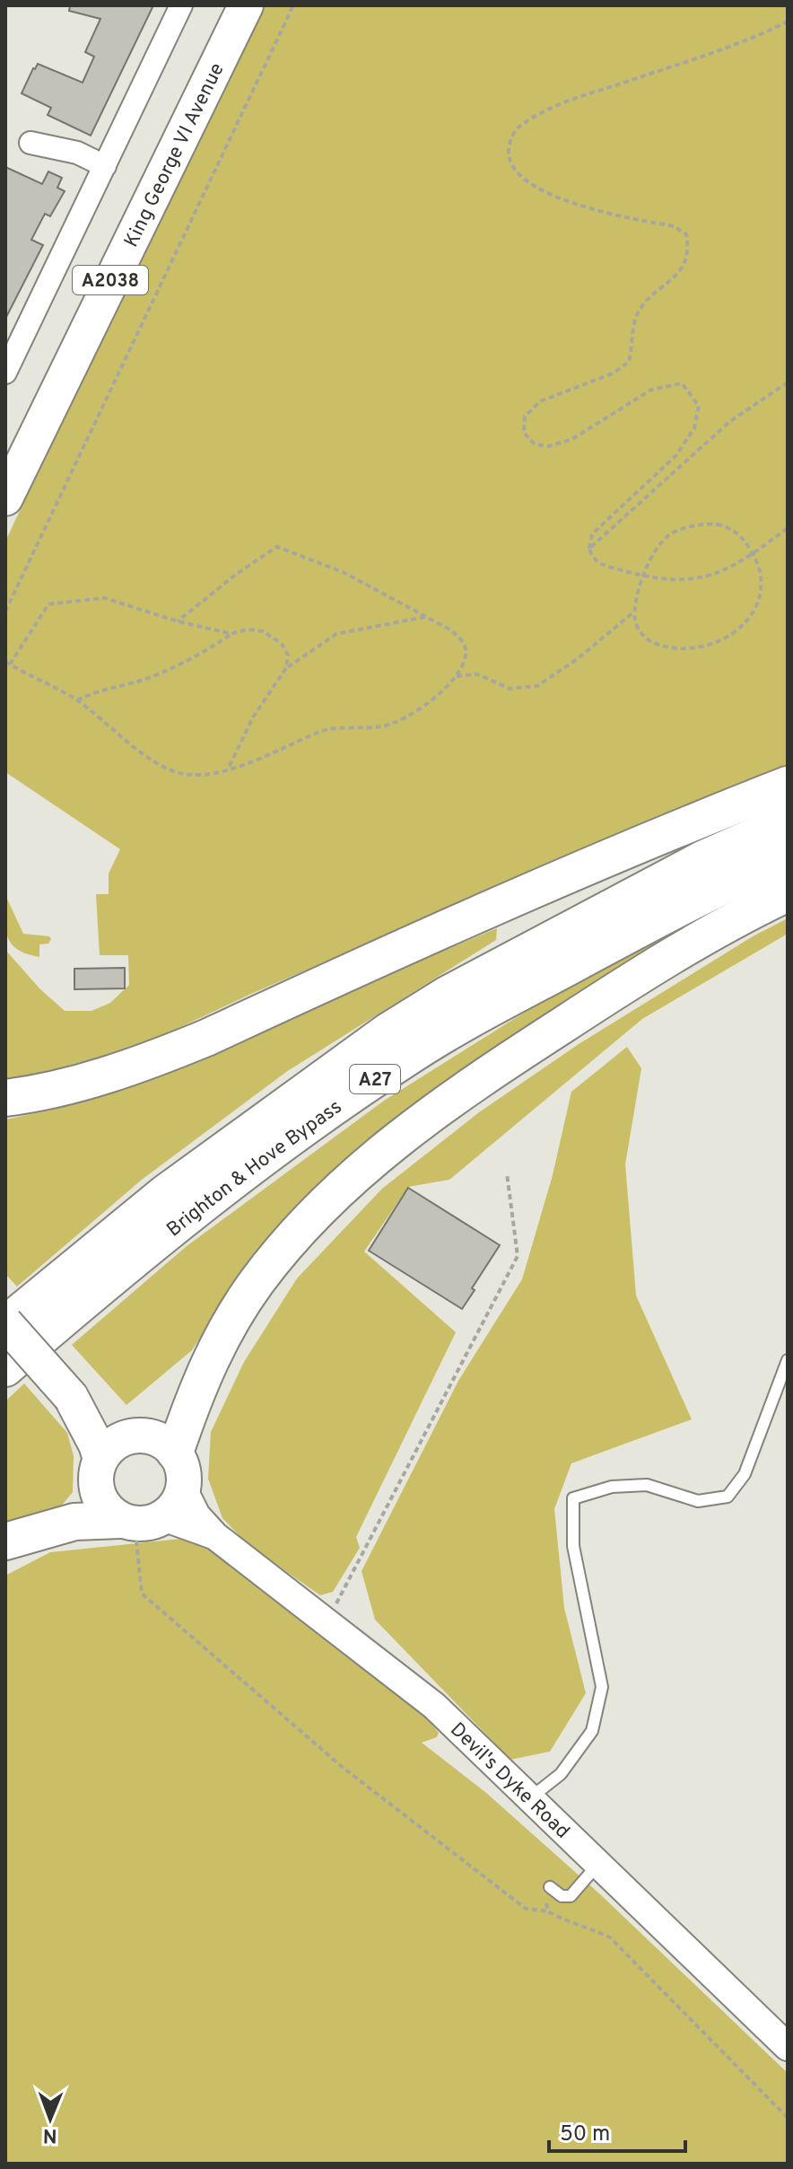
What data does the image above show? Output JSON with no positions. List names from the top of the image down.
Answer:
{
  "streets": {
    "highway": ["A27", "Brighton & Hove Bypass"],
    "main road": ["King George VI Avenue", "A2038"],
    "street": ["Devil's Dyke Road"]
  },
  "scale_bar": "50 m",
  "north": "bottom"
}
